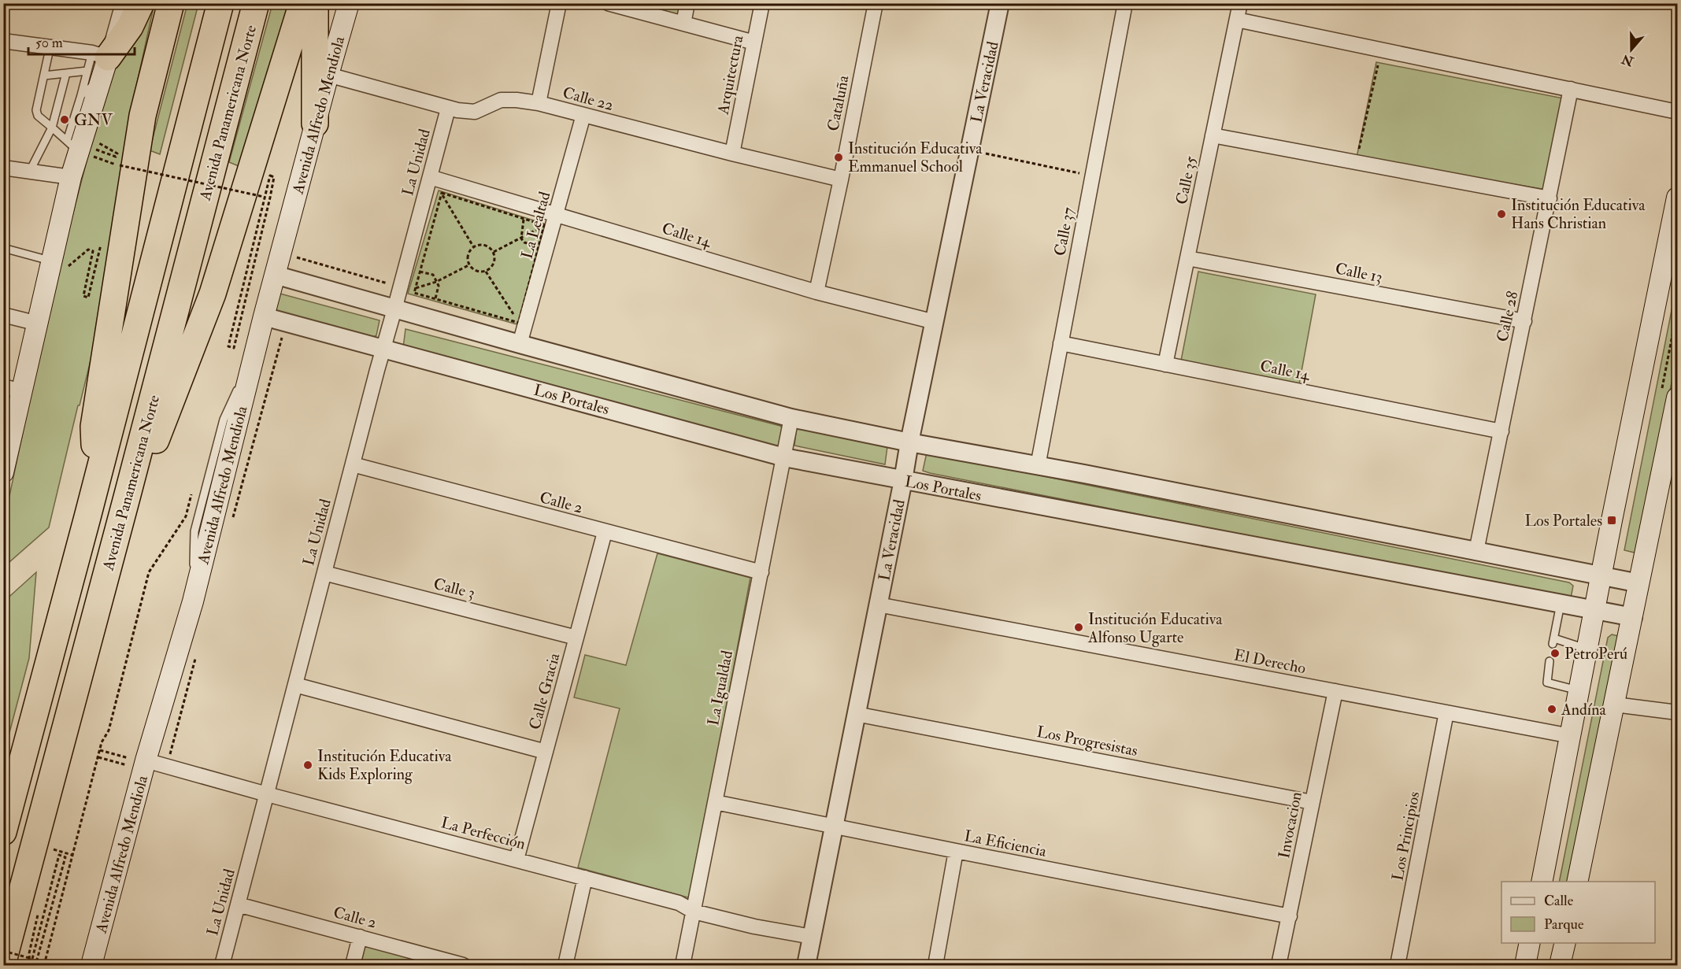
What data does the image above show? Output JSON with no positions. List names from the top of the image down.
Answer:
{
  "streets": {
    "highway": ["Avenida Panamericana Norte"],
    "main road": ["Avenida Alfredo Mendiola"],
    "street": [
      "Arquitectura",
      "La Veracidad",
      "Calle 22",
      "Cataluña",
      "La Unidad",
      "Calle 35",
      "La Lealtad",
      "Calle 37",
      "Calle 14",
      "Calle 13",
      "Calle 28",
      "Los Portales",
      "Calle 2",
      "Calle 3",
      "El Derecho",
      "La Igualdad",
      "Calle Gracia",
      "Los Progresistas",
      "Invocacion",
      "La Perfección",
      "Los Principios",
      "La Eficiencia"
    ]
  },
  "crossings": [
    ["Arquitectura", "Calle 22"],
    ["La Veracidad", "Calle 14"],
    ["La Veracidad", "Los Portales"],
    ["La Veracidad", "El Derecho"],
    ["La Veracidad", "Los Progresistas"],
    ["La Veracidad", "La Perfección"],
    ["La Veracidad", "La Eficiencia"],
    ["Calle 22", "Cataluña"],
    ["Calle 22", "Avenida Alfredo Mendiola"],
    ["Calle 22", "La Unidad"],
    ["Calle 22", "La Lealtad"],
    ["Cataluña", "Calle 14"],
    ["Avenida Alfredo Mendiola", "Los Portales"],
    ["Avenida Alfredo Mendiola", "La Perfección"],
    ["La Unidad", "Calle 14"],
    ["La Unidad", "Los Portales"],
    ["La Unidad", "Calle 2"],
    ["La Unidad", "Calle 3"],
    ["La Unidad", "La Perfección"],
    ["Calle 35", "Calle 14"],
    ["Calle 35", "Calle 13"],
    ["La Lealtad", "Calle 14"],
    ["Calle 37", "Calle 14"],
    ["Calle 14", "Calle 28"],
    ["Calle 13", "Calle 28"],
    ["Los Portales", "La Igualdad"],
    ["Calle 2", "La Igualdad"],
    ["Calle 2", "Calle Gracia"],
    ["Calle 3", "Calle Gracia"],
    ["El Derecho", "Invocacion"],
    ["El Derecho", "Los Principios"],
    ["La Igualdad", "La Perfección"],
    ["La Igualdad", "La Eficiencia"],
    ["Calle Gracia", "La Perfección"],
    ["Los Progresistas", "Invocacion"],
    ["Invocacion", "La Eficiencia"]
  ],
  "places": {
    "other": [
      "GNV",
      "Institución Educativa Emmanuel School",
      "Institución Educativa Hans Christian",
      "Institución Educativa Alfonso Ugarte",
      "PetroPerú",
      "Andína",
      "Institución Educativa Kids Exploring"
    ],
    "transit": ["Los Portales"]
  },
  "legend": ["Calle", "Parque"],
  "scale_bar": "50 m",
  "north": "bottom"
}
